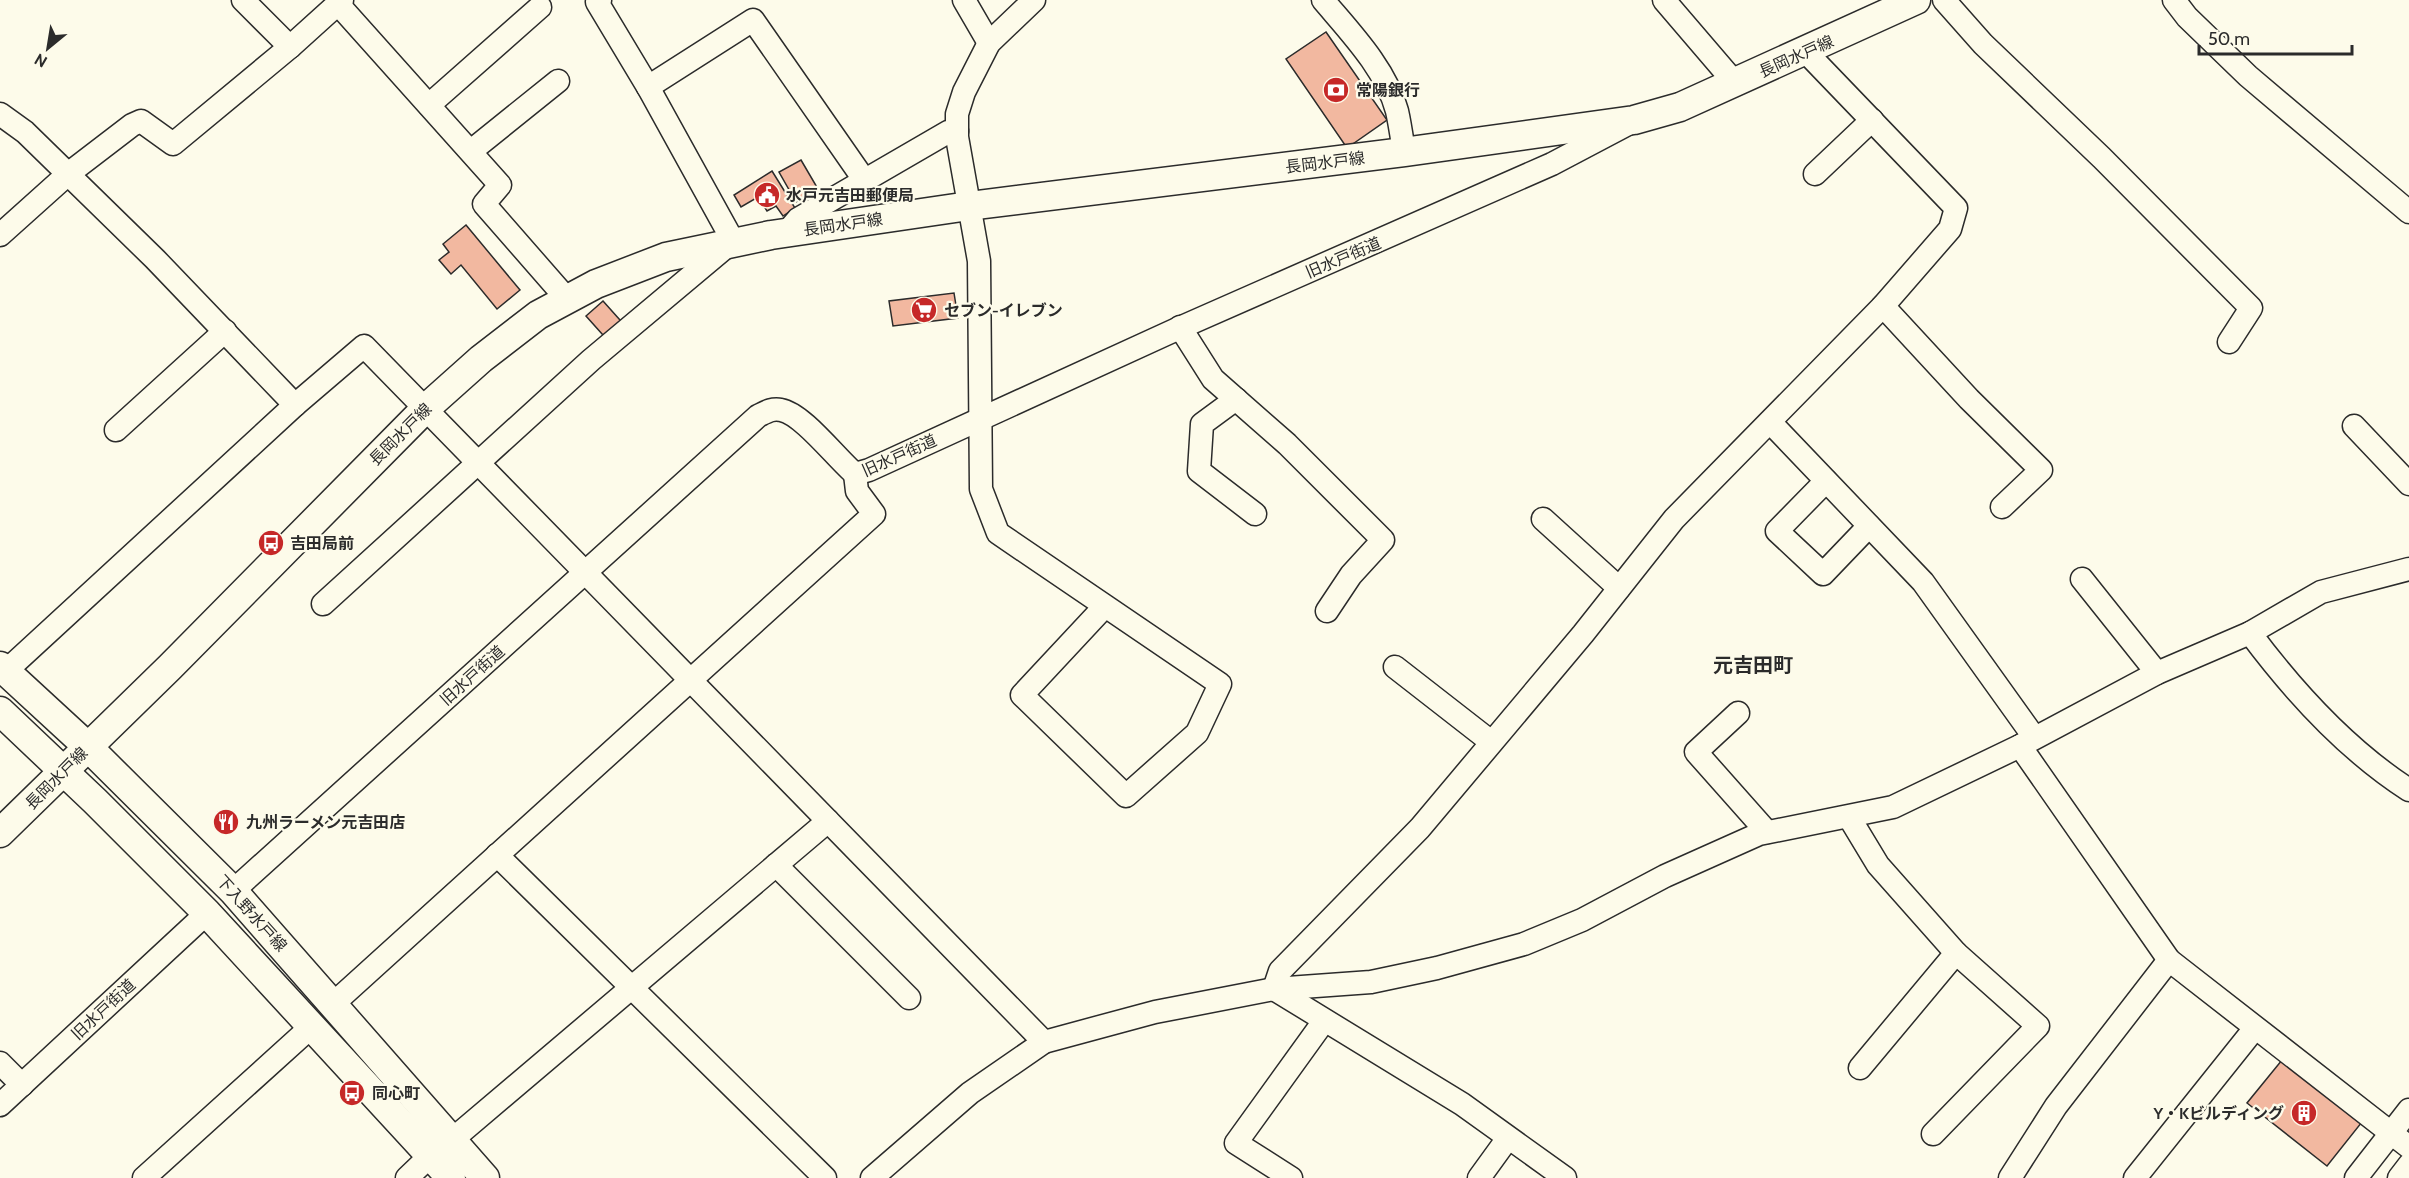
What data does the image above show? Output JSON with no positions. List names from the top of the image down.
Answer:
{
  "streets": {
    "main road": ["長岡水戸線", "下入野水戸線"],
    "street": ["旧水戸街道"]
  },
  "crossings": [
    ["長岡水戸線", "旧水戸街道"],
    ["長岡水戸線", "下入野水戸線"],
    ["旧水戸街道", "下入野水戸線"]
  ],
  "districts": ["元吉田町"],
  "places": {
    "bank": ["常陽銀行"],
    "public building": ["水戸元吉田郵便局"],
    "supermarket": ["セブン-イレブン"],
    "bus stop": ["吉田局前", "同心町"],
    "restaurant": ["九州ラーメン元吉田店"],
    "building": ["Y・Kビルディング"]
  },
  "scale_bar": "50 m",
  "north": "bottom left"
}
